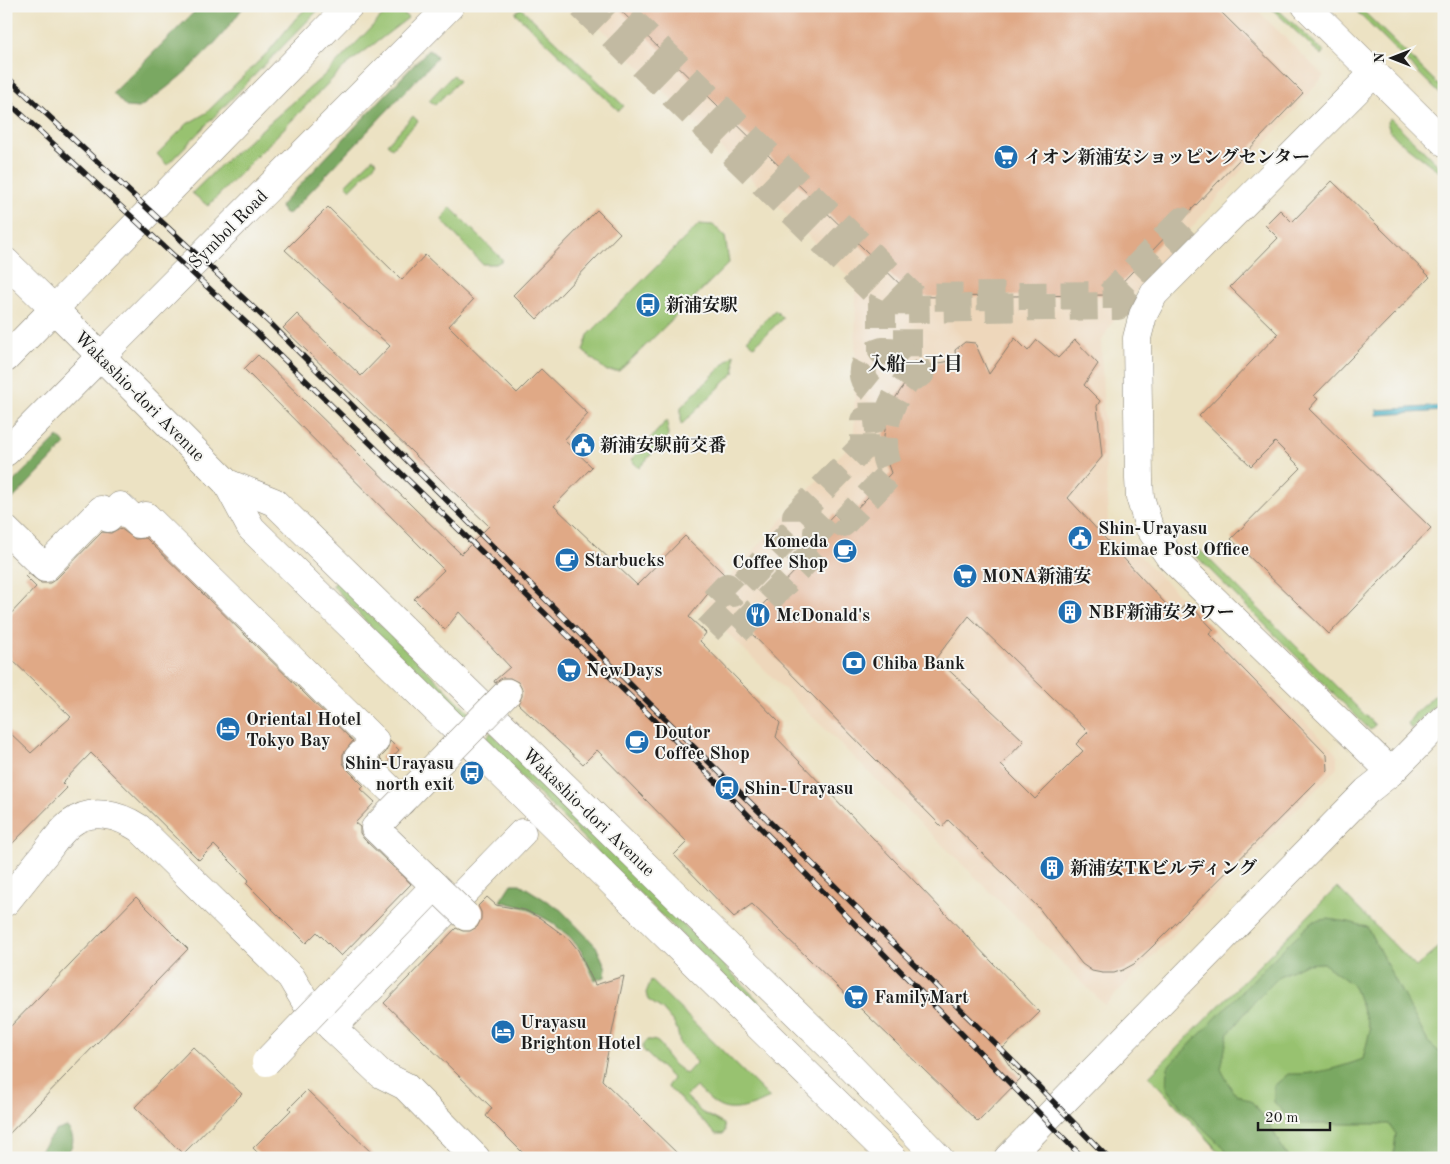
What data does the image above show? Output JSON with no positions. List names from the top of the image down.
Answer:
{
  "streets": {
    "street": ["Symbol Road", "Wakashio-dori Avenue"]
  },
  "crossings": [
    ["Symbol Road", "Wakashio-dori Avenue"]
  ],
  "districts": ["入船一丁目"],
  "places": {
    "supermarket": [
      "イオン新浦安ショッピングセンター",
      "MONA新浦安",
      "NewDays",
      "FamilyMart"
    ],
    "bus stop": ["新浦安駅", "Shin-Urayasu north exit"],
    "public building": ["新浦安駅前交番", "Shin-Urayasu Ekimae Post Office"],
    "cafe": ["Komeda Coffee Shop", "Starbucks", "Doutor Coffee Shop"],
    "building": ["NBF新浦安タワー", "新浦安TKビルディング"],
    "restaurant": ["McDonald's"],
    "bank": ["Chiba Bank"],
    "hotel": ["Oriental Hotel Tokyo Bay", "Urayasu Brighton Hotel"],
    "station": ["Shin-Urayasu"]
  },
  "scale_bar": "20 m",
  "north": "left"
}
